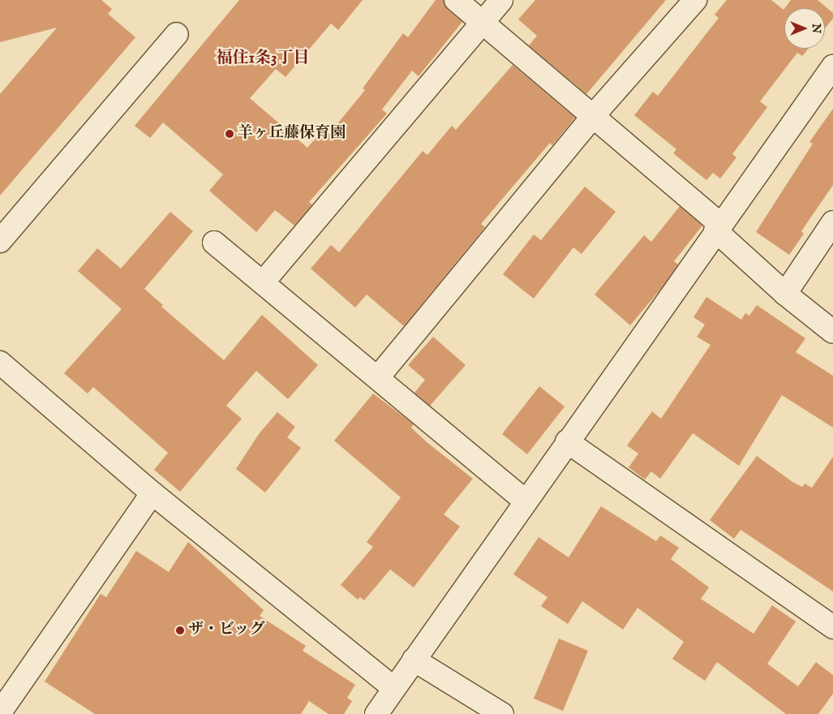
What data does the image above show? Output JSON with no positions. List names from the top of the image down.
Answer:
{
  "districts": ["福住1条3丁目"],
  "places": ["羊ヶ丘藤保育園", "ザ・ビッグ"],
  "north": "right"
}
